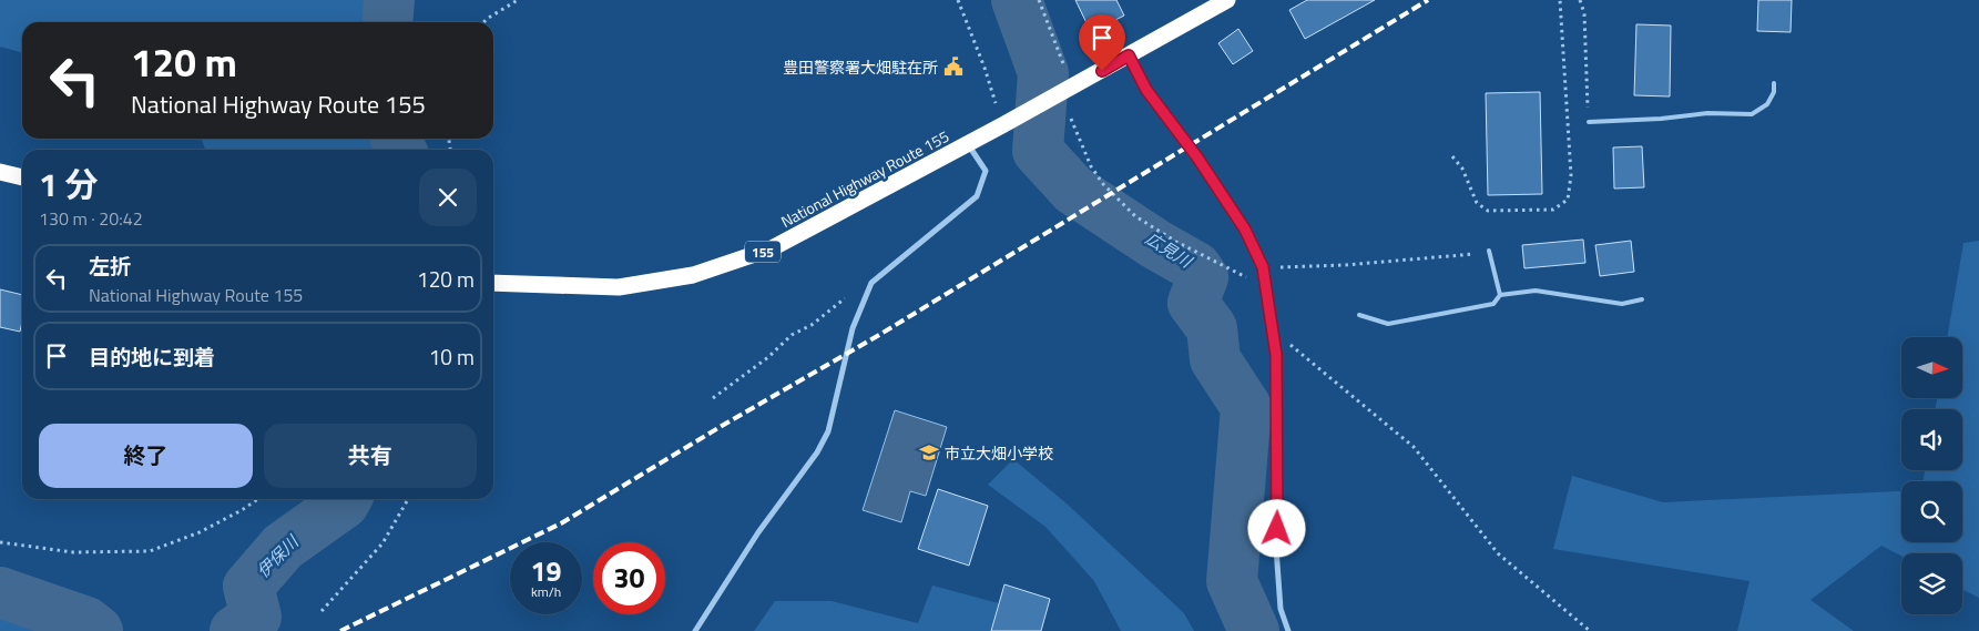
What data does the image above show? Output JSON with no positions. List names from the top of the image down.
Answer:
{
  "streets": {
    "highway": ["National Highway Route 155", "155"]
  },
  "water": ["広見川", "伊保川"],
  "places": {
    "public building": ["豊田警察署大畑駐在所"],
    "school or university": ["市立大畑小学校"]
  },
  "north": "right",
  "page": {
    "turn": ["120 m", "National Highway Route 155"],
    "heading": ["1 分", "130 m · 20:42"],
    "list": [
      {
        "name": "左折",
        "note": "National Highway Route 155",
        "value": "120 m"
      },
      {
        "name": "目的地に到着",
        "value": "10 m"
      }
    ],
    "buttons": ["終了", "共有"],
    "speed": "19 km/h",
    "limit": "30"
  }
}
